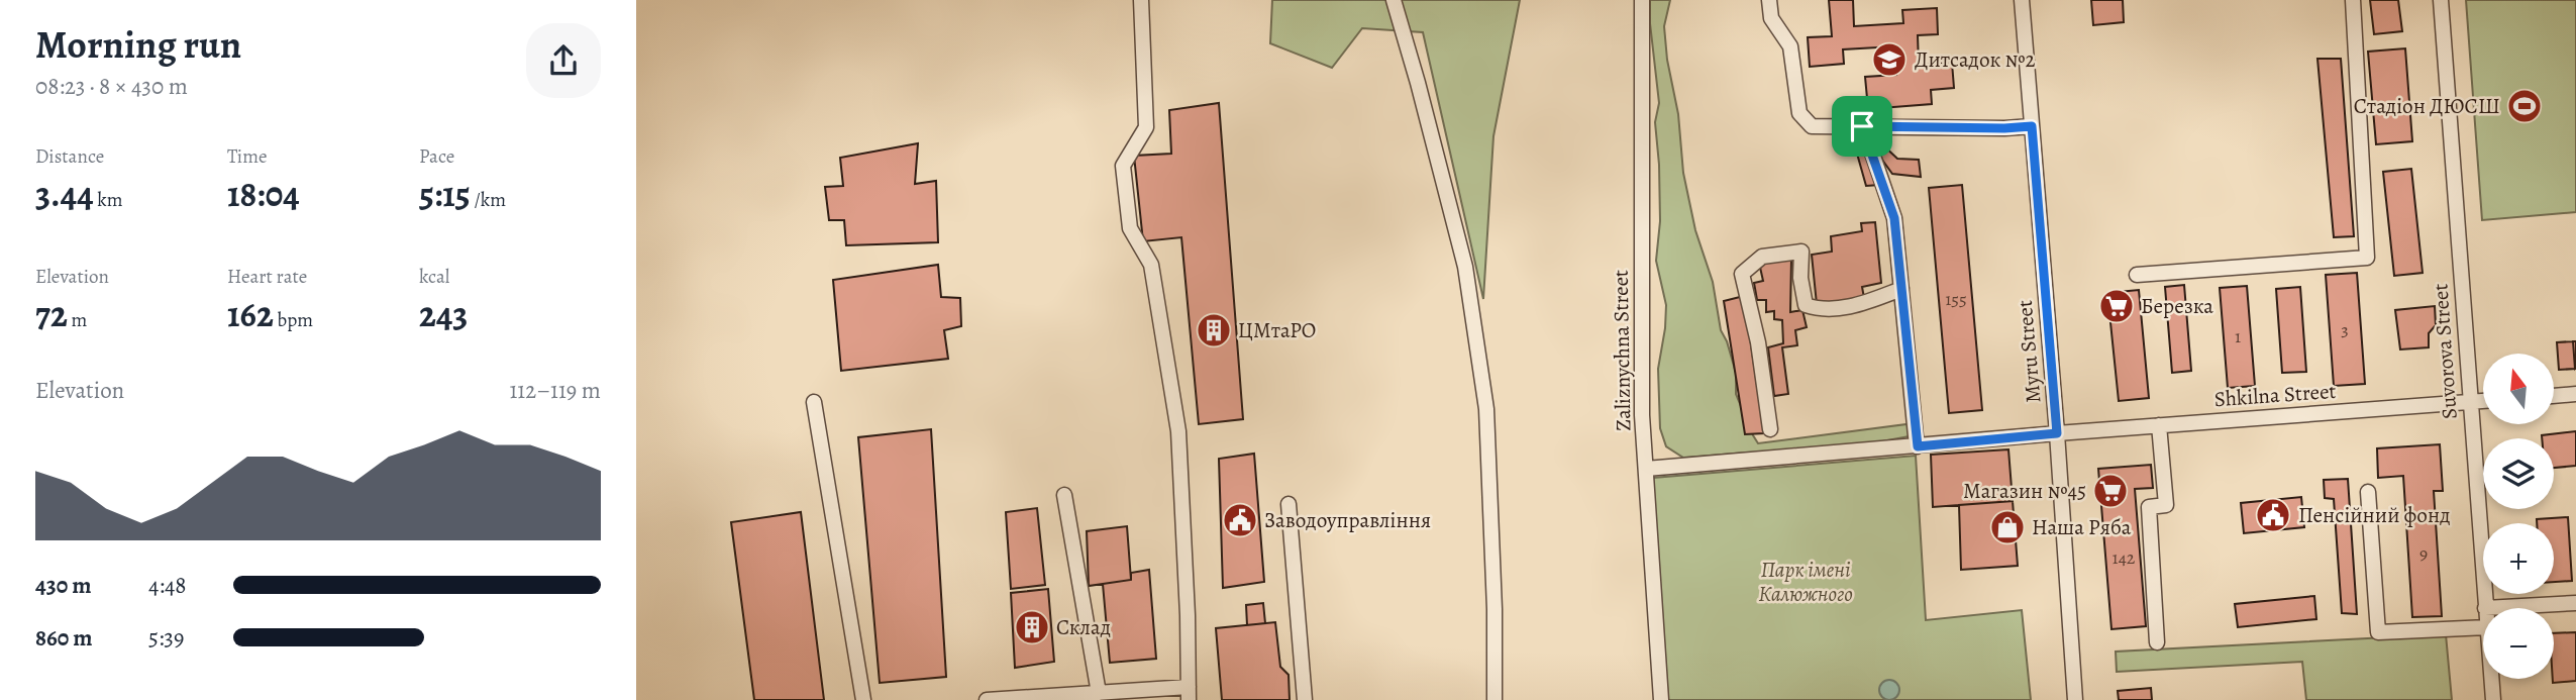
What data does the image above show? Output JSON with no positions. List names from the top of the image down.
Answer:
{
  "streets": {
    "street": [
      "Zaliznychna Street",
      "Myru Street",
      "Suvorova Street",
      "Shkilna Street"
    ]
  },
  "crossings": [
    ["Zaliznychna Street", "Shkilna Street"],
    ["Myru Street", "Shkilna Street"],
    ["Suvorova Street", "Shkilna Street"]
  ],
  "parks": ["Парк імені Калюжного"],
  "places": {
    "school or university": ["Дитсадок №2"],
    "sports": ["Стадіон ДЮСШ"],
    "supermarket": ["Березка", "Магазин №45"],
    "building": ["ЦМтаРО", "Склад"],
    "public building": ["Пенсійний фонд", "Заводоуправління"],
    "shop": ["Наша Ряба"]
  },
  "house_numbers": [
    "155",
    "3",
    "1",
    "9",
    "142"
  ],
  "north": "top",
  "page": {
    "heading": ["Morning run", "08:23 · 8 × 430 m"],
    "stats": [
      ["Distance", "3.44 km"],
      ["Time", "18:04"],
      ["Pace", "5:15 /km"],
      ["Elevation", "72 m"],
      ["Heart rate", "162 bpm"],
      ["kcal", "243"]
    ],
    "map_buttons": ["+", "−"],
    "chart": ["Elevation", "112–119 m"],
    "list": [
      {
        "name": "430 m",
        "note": "4:48"
      },
      {
        "name": "860 m",
        "note": "5:39"
      }
    ]
  }
}
